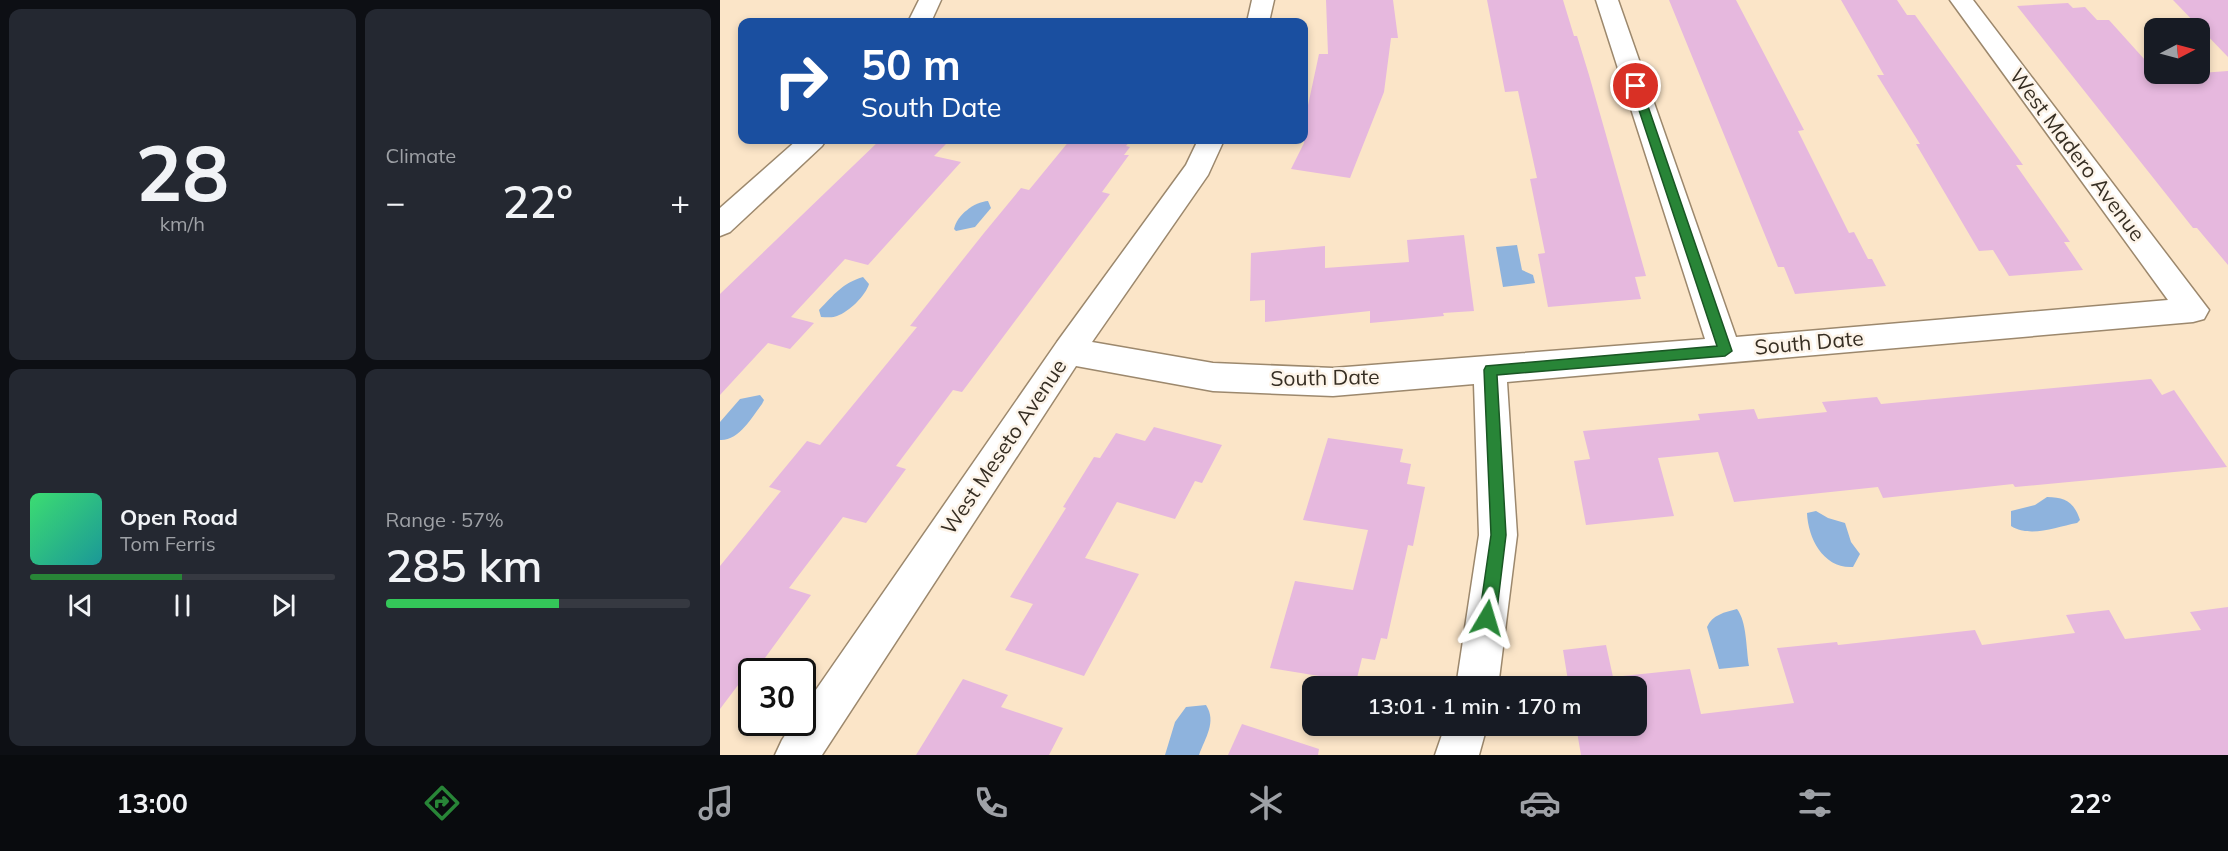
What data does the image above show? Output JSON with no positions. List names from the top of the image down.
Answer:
{
  "streets": {
    "street": ["West Madero Avenue", "South Date", "West Meseto Avenue"]
  },
  "crossings": [
    ["West Madero Avenue", "South Date"],
    ["South Date", "West Meseto Avenue"]
  ],
  "north": "right",
  "page": {
    "tile": [
      ["28", "km/h"],
      "Climate",
      ["Range · 57%", "285 km"]
    ],
    "turn": ["50 m", "South Date"],
    "heat": ["−", "22°", "+"],
    "song": ["Open Road", "Tom Ferris"],
    "limit": "30",
    "trip": "13:01 · 1 min · 170 m",
    "tabs": ["13:00", "22°"]
  }
}
